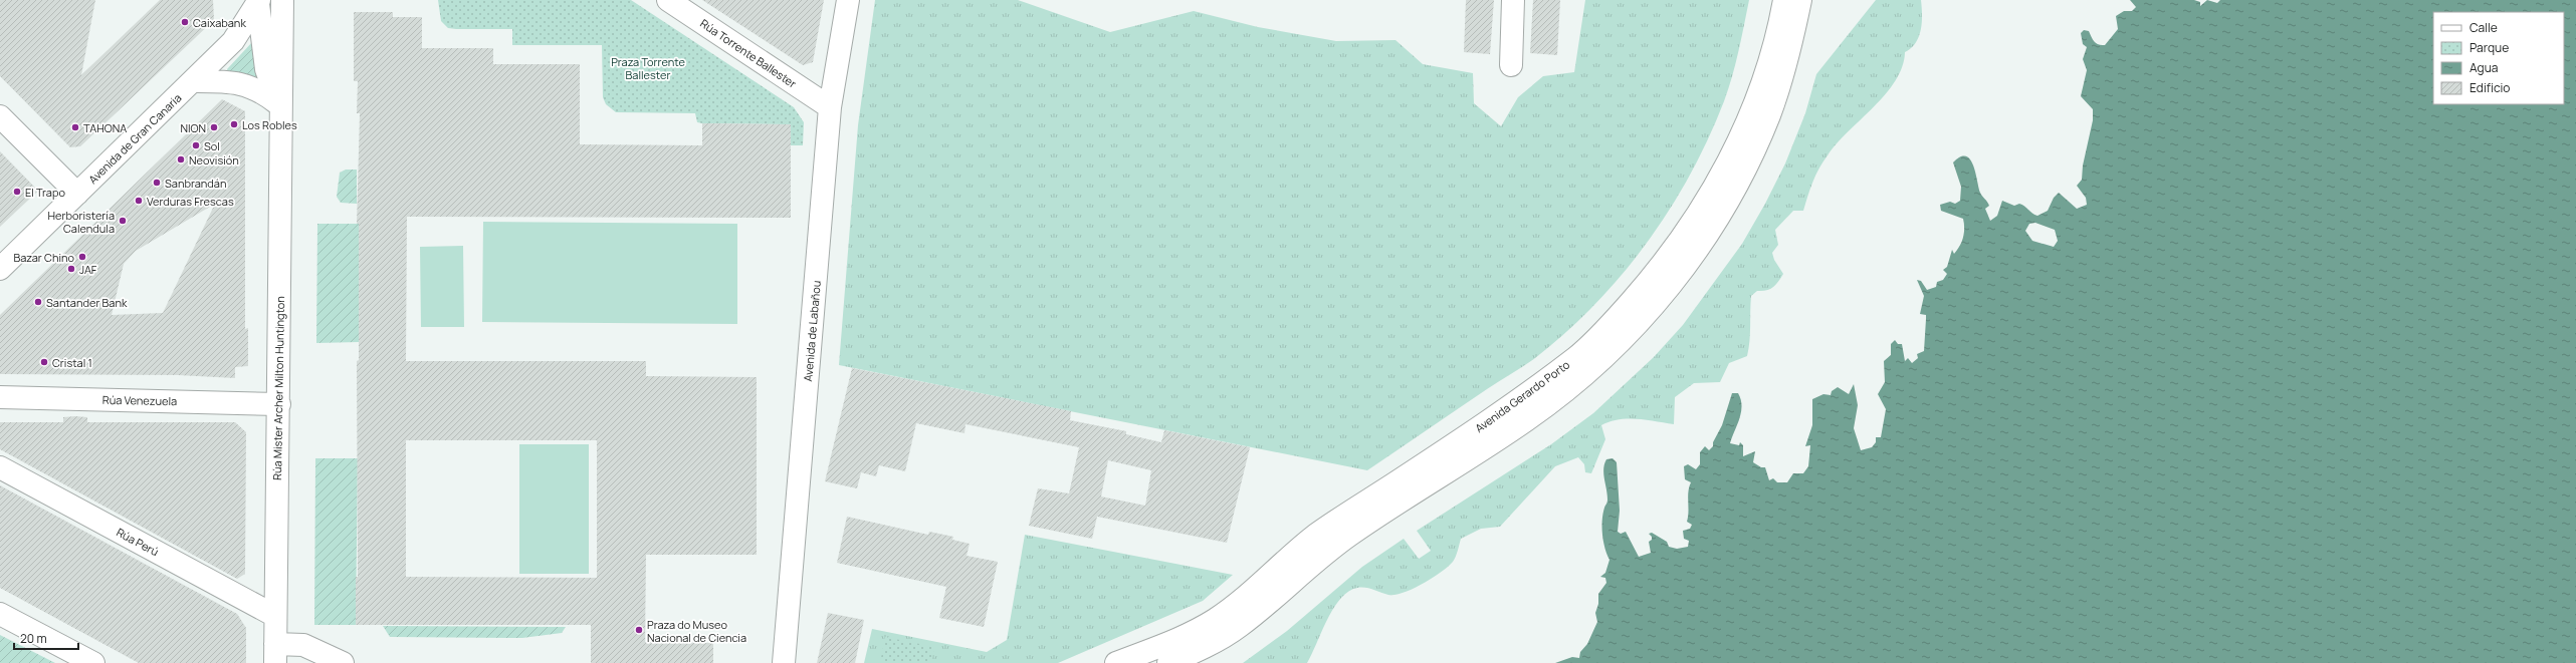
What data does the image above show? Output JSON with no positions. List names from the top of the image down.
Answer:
{
  "streets": {
    "street": [
      "Rúa Torrente Ballester",
      "Avenida de Gran Canaria",
      "Avenida de Labañou",
      "Rúa Mister Archer Milton Huntington",
      "Avenida Gerardo Porto",
      "Rúa Venezuela",
      "Rúa Perú"
    ]
  },
  "crossings": [
    ["Rúa Torrente Ballester", "Avenida de Labañou"],
    ["Avenida de Gran Canaria", "Rúa Mister Archer Milton Huntington"],
    ["Rúa Mister Archer Milton Huntington", "Rúa Venezuela"],
    ["Rúa Mister Archer Milton Huntington", "Rúa Perú"]
  ],
  "parks": ["Praza Torrente Ballester"],
  "places": [
    "Caixabank",
    "Los Robles",
    "TAHONA",
    "NION",
    "Sol",
    "Neovisión",
    "Sanbrandán",
    "El Trapo",
    "Verduras Frescas",
    "Herboristería Calendula",
    "Bazar Chino",
    "JAF",
    "Santander Bank",
    "Cristal 1",
    "Praza do Museo Nacional de Ciencia"
  ],
  "legend": [
    "Calle",
    "Parque",
    "Agua",
    "Edificio"
  ],
  "scale_bar": "20 m"
}
